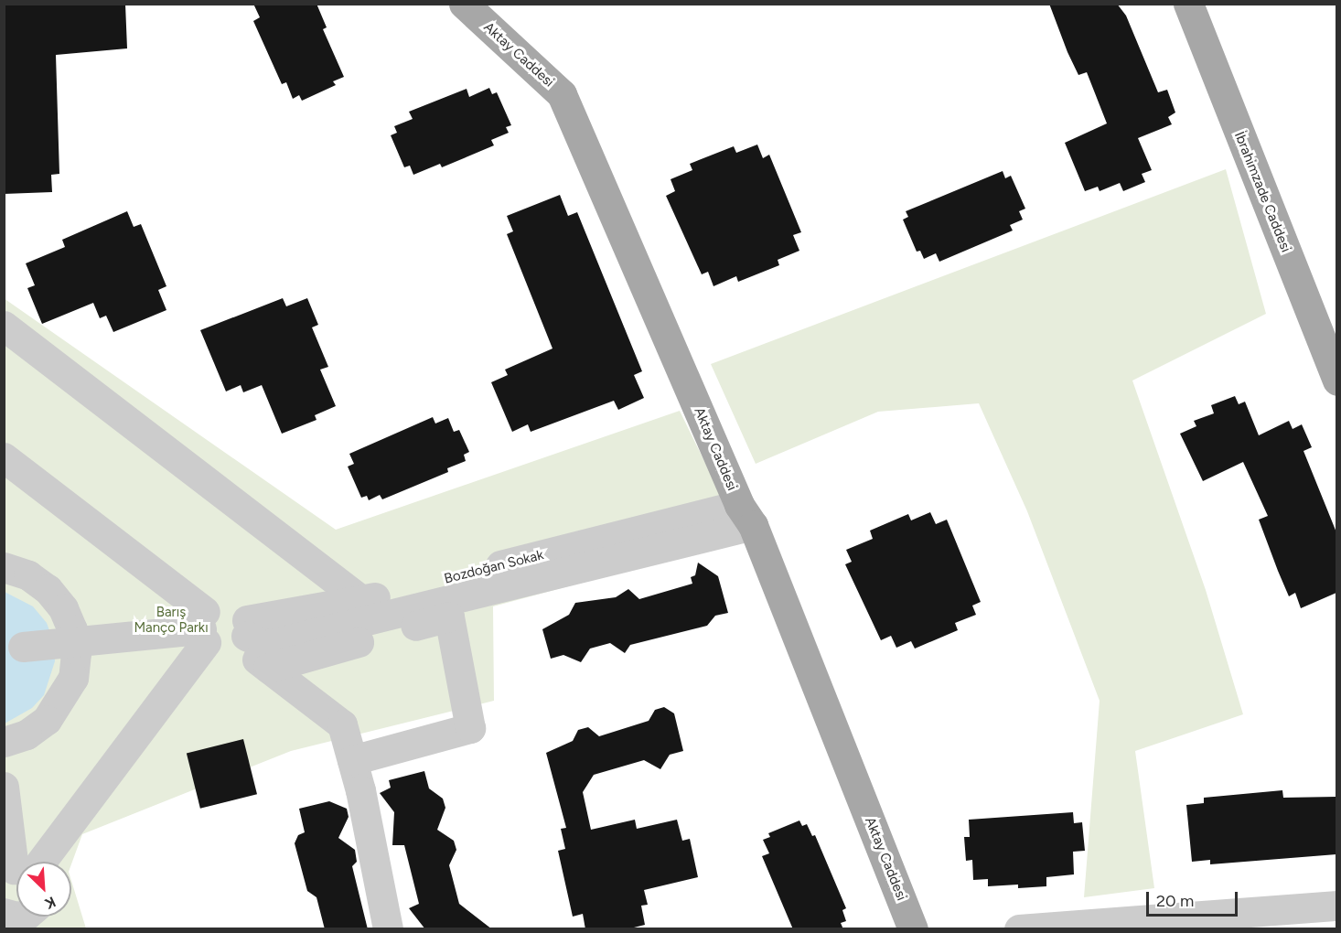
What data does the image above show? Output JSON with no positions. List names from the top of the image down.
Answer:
{
  "streets": {
    "main road": ["Aktay Caddesi", "İbrahimzade Caddesi"],
    "street": ["Bozdoğan Sokak"]
  },
  "crossings": [
    ["Aktay Caddesi", "Bozdoğan Sokak"]
  ],
  "parks": ["Barış Manço Parkı"],
  "scale_bar": "20 m",
  "north": "bottom right"
}
